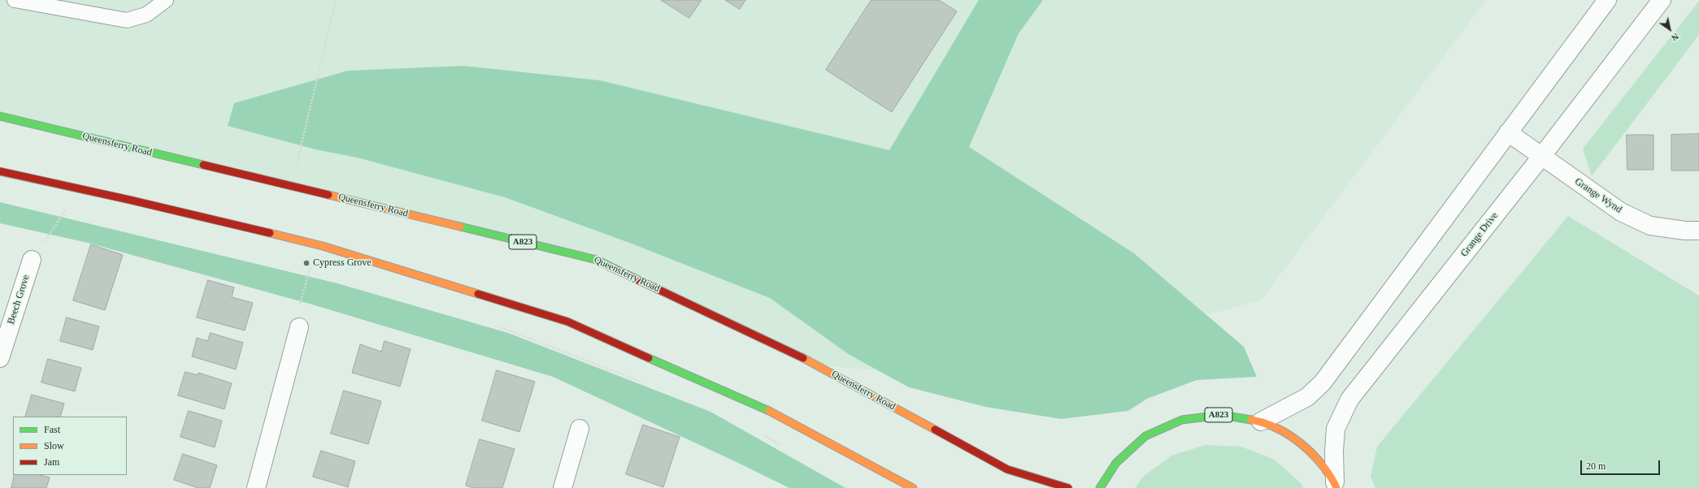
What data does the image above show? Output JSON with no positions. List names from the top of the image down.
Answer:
{
  "streets": {
    "main road": ["Queensferry Road", "A823"],
    "street": ["Grange Wynd", "Grange Drive", "Beech Grove"]
  },
  "crossings": [
    ["Grange Wynd", "Grange Drive"],
    ["Grange Drive", "A823"]
  ],
  "places": ["Cypress Grove"],
  "legend": ["Fast", "Slow", "Jam"],
  "scale_bar": "20 m",
  "north": "bottom right"
}
